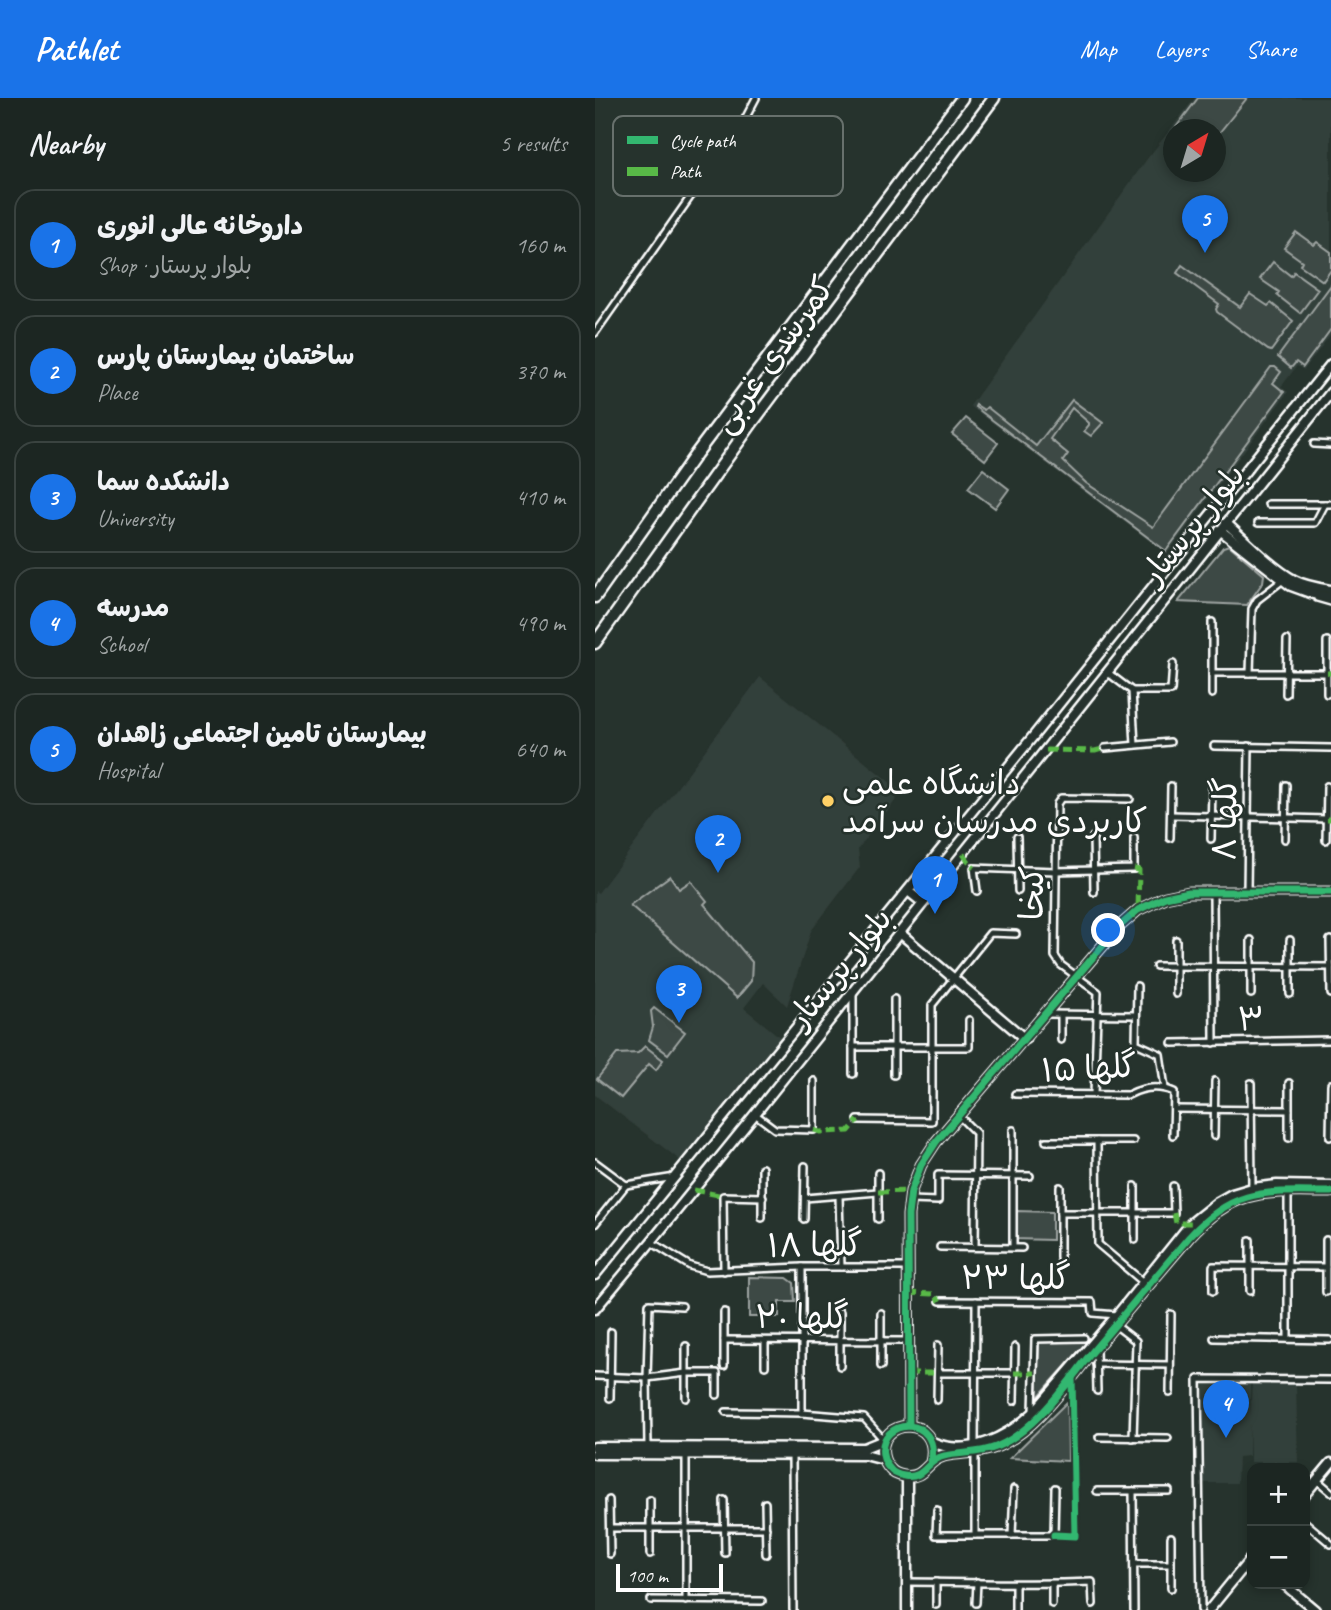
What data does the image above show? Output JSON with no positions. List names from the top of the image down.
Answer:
{
  "streets": {
    "highway": ["کمربندی غربی"],
    "street": [
      "بلوار پرستار",
      "گلها ۸",
      "کیخا",
      "۳",
      "گلها ۱۵",
      "گلها ۱۸",
      "گلها ۲۳",
      "گلها ۲۰"
    ]
  },
  "crossings": [
    ["بلوار پرستار", "گلها ۱۸"]
  ],
  "places": ["دانشگاه علمی کاربردی مدرسان سرآمد"],
  "legend": ["Cycle path", "Path"],
  "scale_bar": "100 m",
  "north": "top right",
  "page": {
    "header": "Pathlet",
    "nav": ["Map", "Layers", "Share"],
    "heading": ["Nearby", "5 results"],
    "list": [
      {
        "mark": "1",
        "name": "داروخانه عالی انوری",
        "note": "Shop · بلوار پرستار",
        "value": "160 m"
      },
      {
        "mark": "2",
        "name": "ساختمان بیمارستان پارس",
        "note": "Place",
        "value": "370 m"
      },
      {
        "mark": "3",
        "name": "دانشکده سما",
        "note": "University",
        "value": "410 m"
      },
      {
        "mark": "4",
        "name": "مدرسه",
        "note": "School",
        "value": "490 m"
      },
      {
        "mark": "5",
        "name": "بیمارستان تامین اجتماعی زاهدان",
        "note": "Hospital",
        "value": "640 m"
      }
    ],
    "pins": [
      "5",
      "2",
      "1",
      "3",
      "4"
    ],
    "map_buttons": ["+", "−"],
    "scale": "100 m"
  }
}
